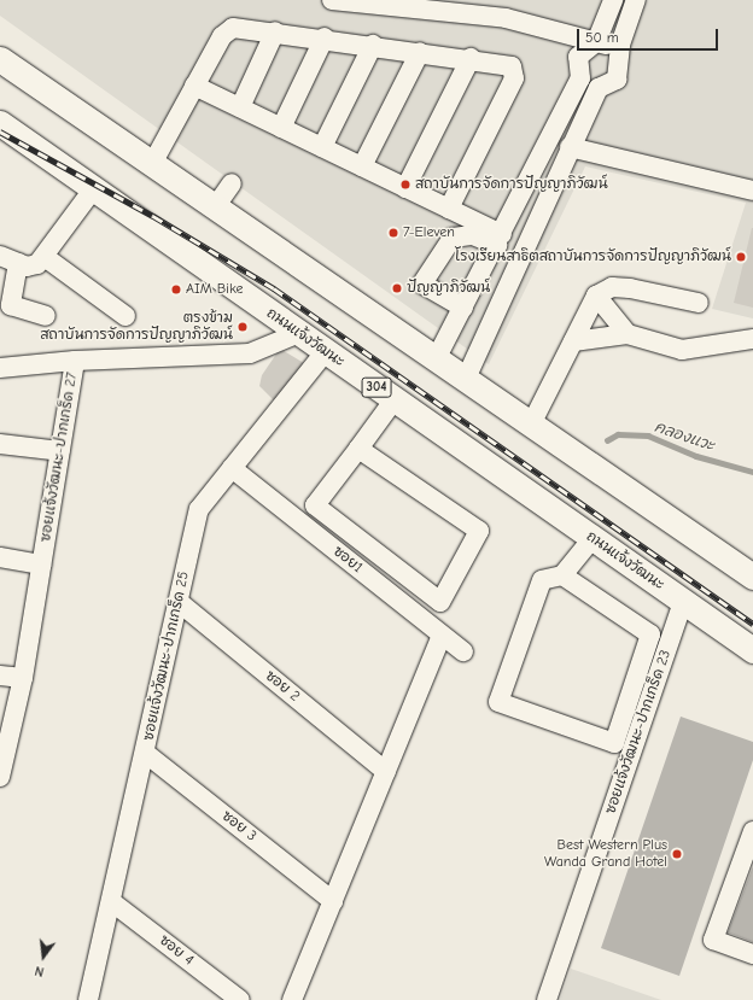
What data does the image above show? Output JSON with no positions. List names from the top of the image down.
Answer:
{
  "streets": {
    "main road": ["ถนนแจ้งวัฒนะ", "304"],
    "street": [
      "ซอยแจ้งวัฒนะ-ปากเกร็ด 27",
      "ซอย1",
      "ซอยแจ้งวัฒนะ-ปากเกร็ด 25",
      "ซอย 2",
      "ซอยแจ้งวัฒนะ-ปากเกร็ด 23",
      "ซอย 3",
      "ซอย 4"
    ]
  },
  "crossings": [
    ["ถนนแจ้งวัฒนะ", "ซอยแจ้งวัฒนะ-ปากเกร็ด 27"],
    ["ถนนแจ้งวัฒนะ", "ซอยแจ้งวัฒนะ-ปากเกร็ด 25"],
    ["ถนนแจ้งวัฒนะ", "ซอยแจ้งวัฒนะ-ปากเกร็ด 23"],
    ["ซอย1", "ซอยแจ้งวัฒนะ-ปากเกร็ด 25"],
    ["ซอยแจ้งวัฒนะ-ปากเกร็ด 25", "ซอย 2"],
    ["ซอยแจ้งวัฒนะ-ปากเกร็ด 25", "ซอย 3"],
    ["ซอยแจ้งวัฒนะ-ปากเกร็ด 25", "ซอย 4"]
  ],
  "water": ["คลองแวะ"],
  "places": [
    "สถาบันการจัดการปัญญาภิวัฒน์",
    "7-Eleven",
    "โรงเรียนสาธิตสถาบันการจัดการปัญญาภิวัฒน์",
    "ปัญญาภิวัฒน์",
    "AIM Bike",
    "ตรงข้าม สถาบันการจัดการปัญญาภิวัฒน์",
    "Best Western Plus Wanda Grand Hotel"
  ],
  "scale_bar": "50 m",
  "north": "bottom"
}
